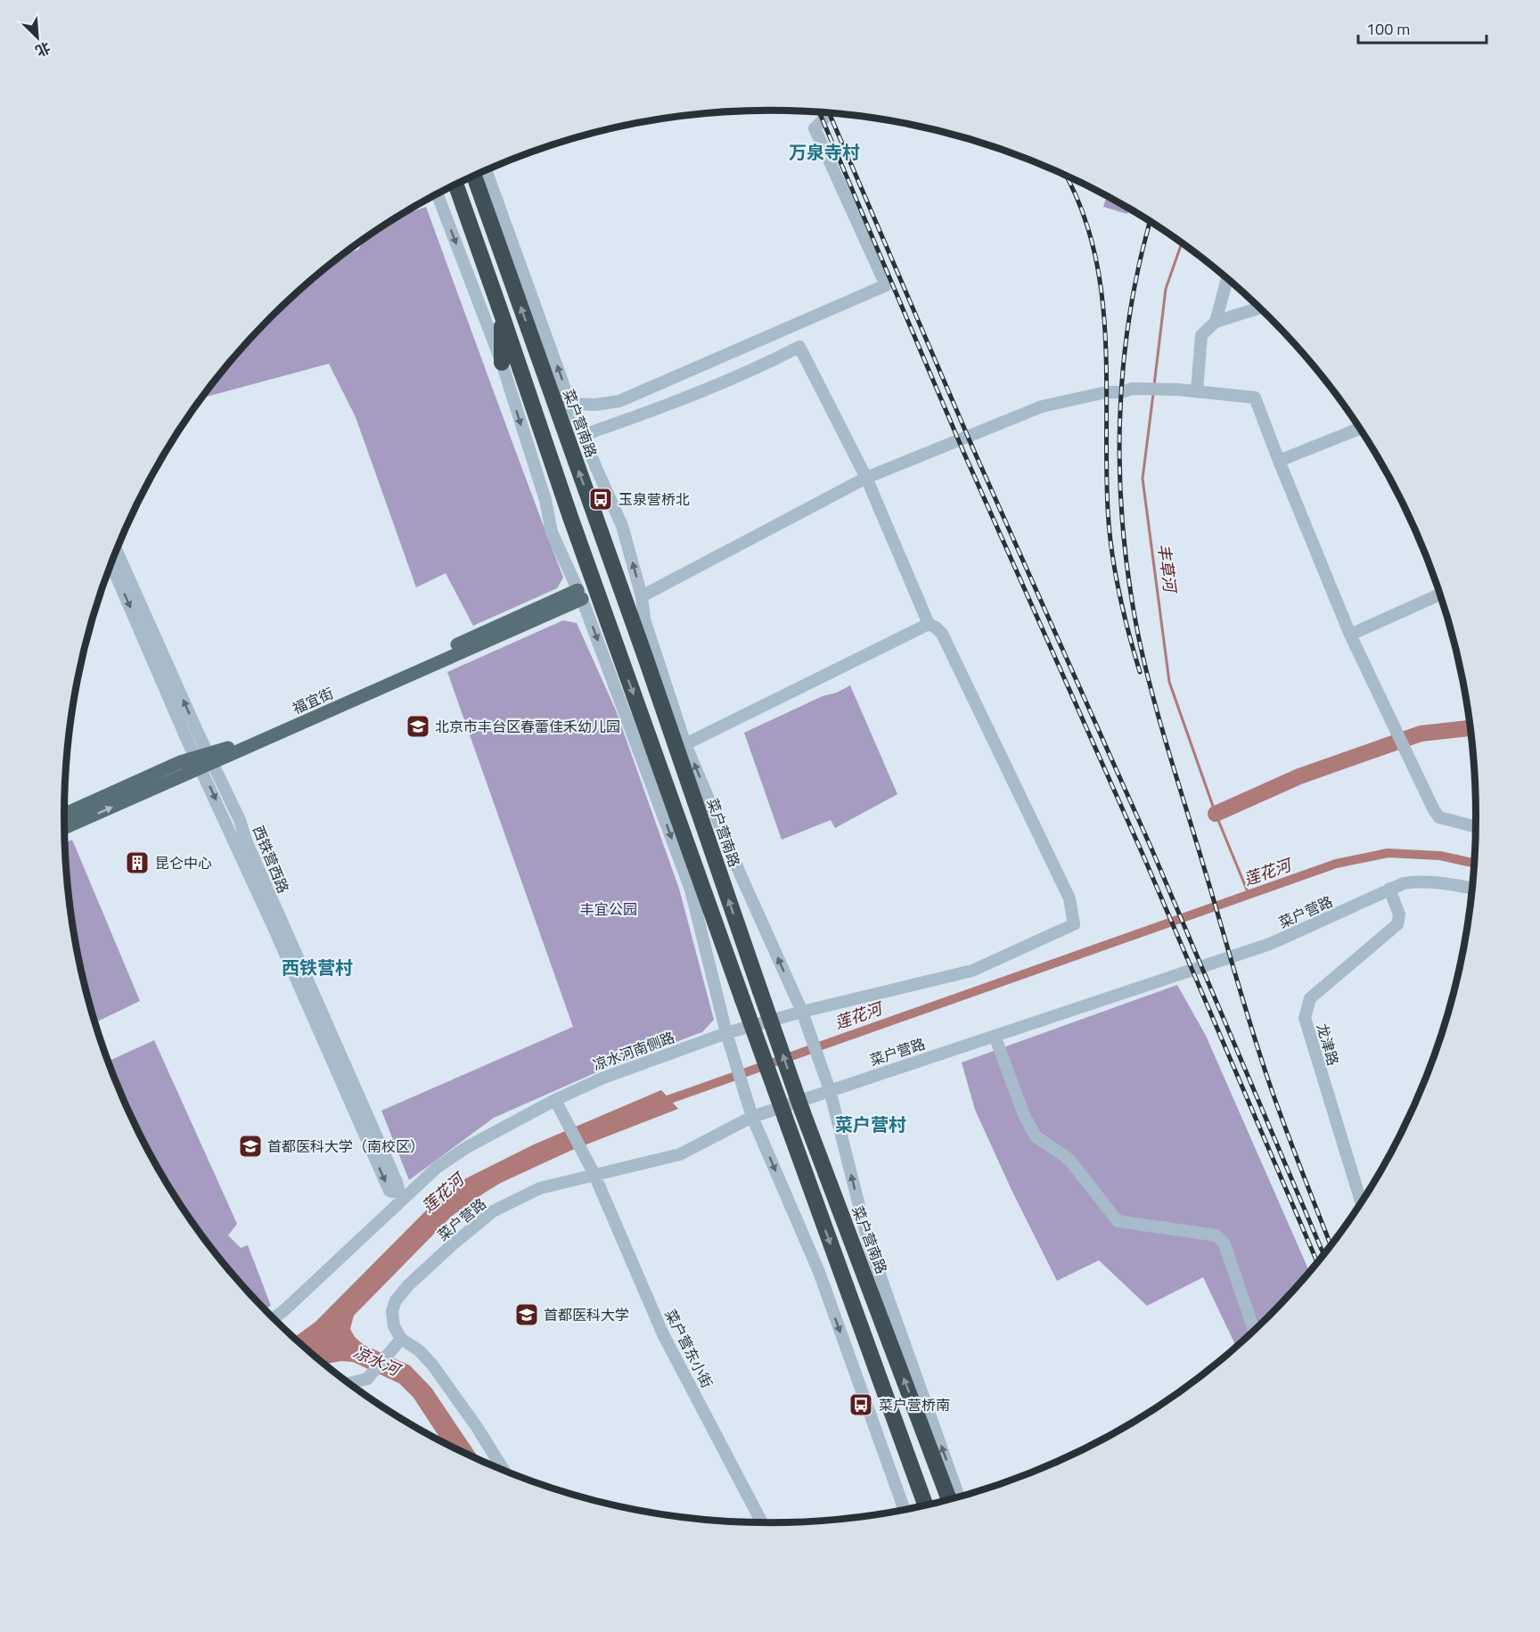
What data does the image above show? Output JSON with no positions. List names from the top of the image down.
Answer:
{
  "streets": {
    "highway": ["菜户营南路"],
    "main road": ["福宜街"],
    "street": [
      "西铁营西路",
      "菜户营路",
      "龙津路",
      "凉水河南侧路",
      "菜户营东小街"
    ]
  },
  "crossings": [
    ["菜户营南路", "菜户营路"],
    ["菜户营南路", "凉水河南侧路"],
    ["福宜街", "西铁营西路"],
    ["西铁营西路", "凉水河南侧路"],
    ["菜户营路", "龙津路"],
    ["菜户营路", "菜户营东小街"],
    ["凉水河南侧路", "菜户营东小街"]
  ],
  "districts": ["万泉寺村", "西铁营村", "菜户营村"],
  "water": ["丰草河", "莲花河", "凉水河"],
  "parks": ["丰宜公园"],
  "places": {
    "bus stop": ["玉泉营桥北", "菜户营桥南"],
    "school or university": ["北京市丰台区春蕾佳禾幼儿园", "首都医科大学（南校区）", "首都医科大学"],
    "building": ["昆仑中心"]
  },
  "scale_bar": "100 m",
  "north": "bottom right"
}
